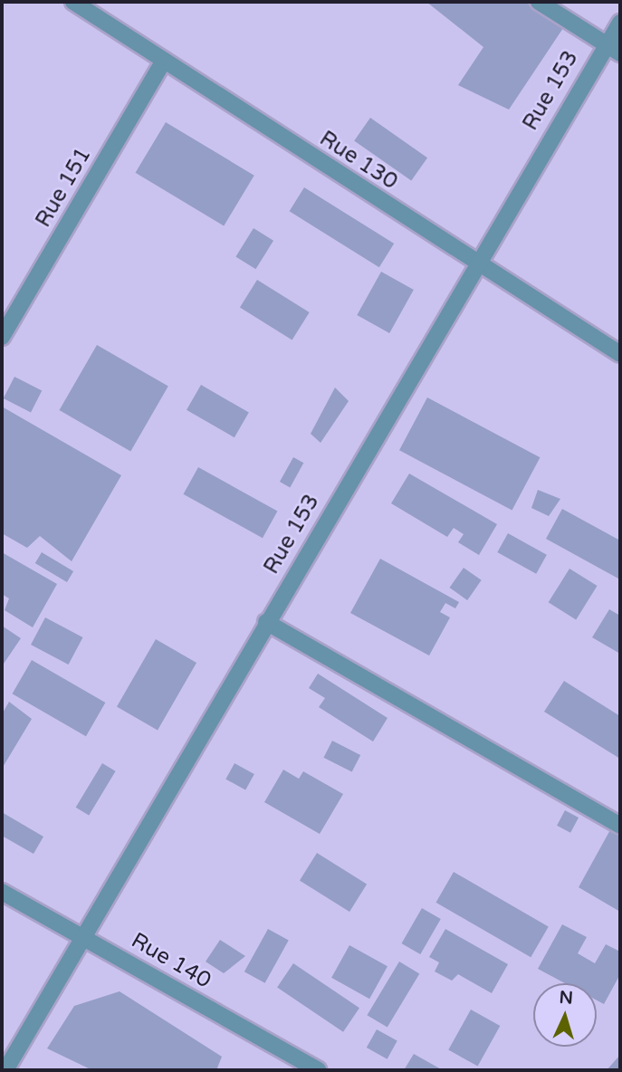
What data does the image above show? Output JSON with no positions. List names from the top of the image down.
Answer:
{
  "streets": {
    "street": [
      "Rue 153",
      "Rue 130",
      "Rue 151",
      "Rue 140"
    ]
  },
  "crossings": [
    ["Rue 153", "Rue 130"],
    ["Rue 153", "Rue 140"],
    ["Rue 130", "Rue 151"]
  ],
  "north": "top"
}
